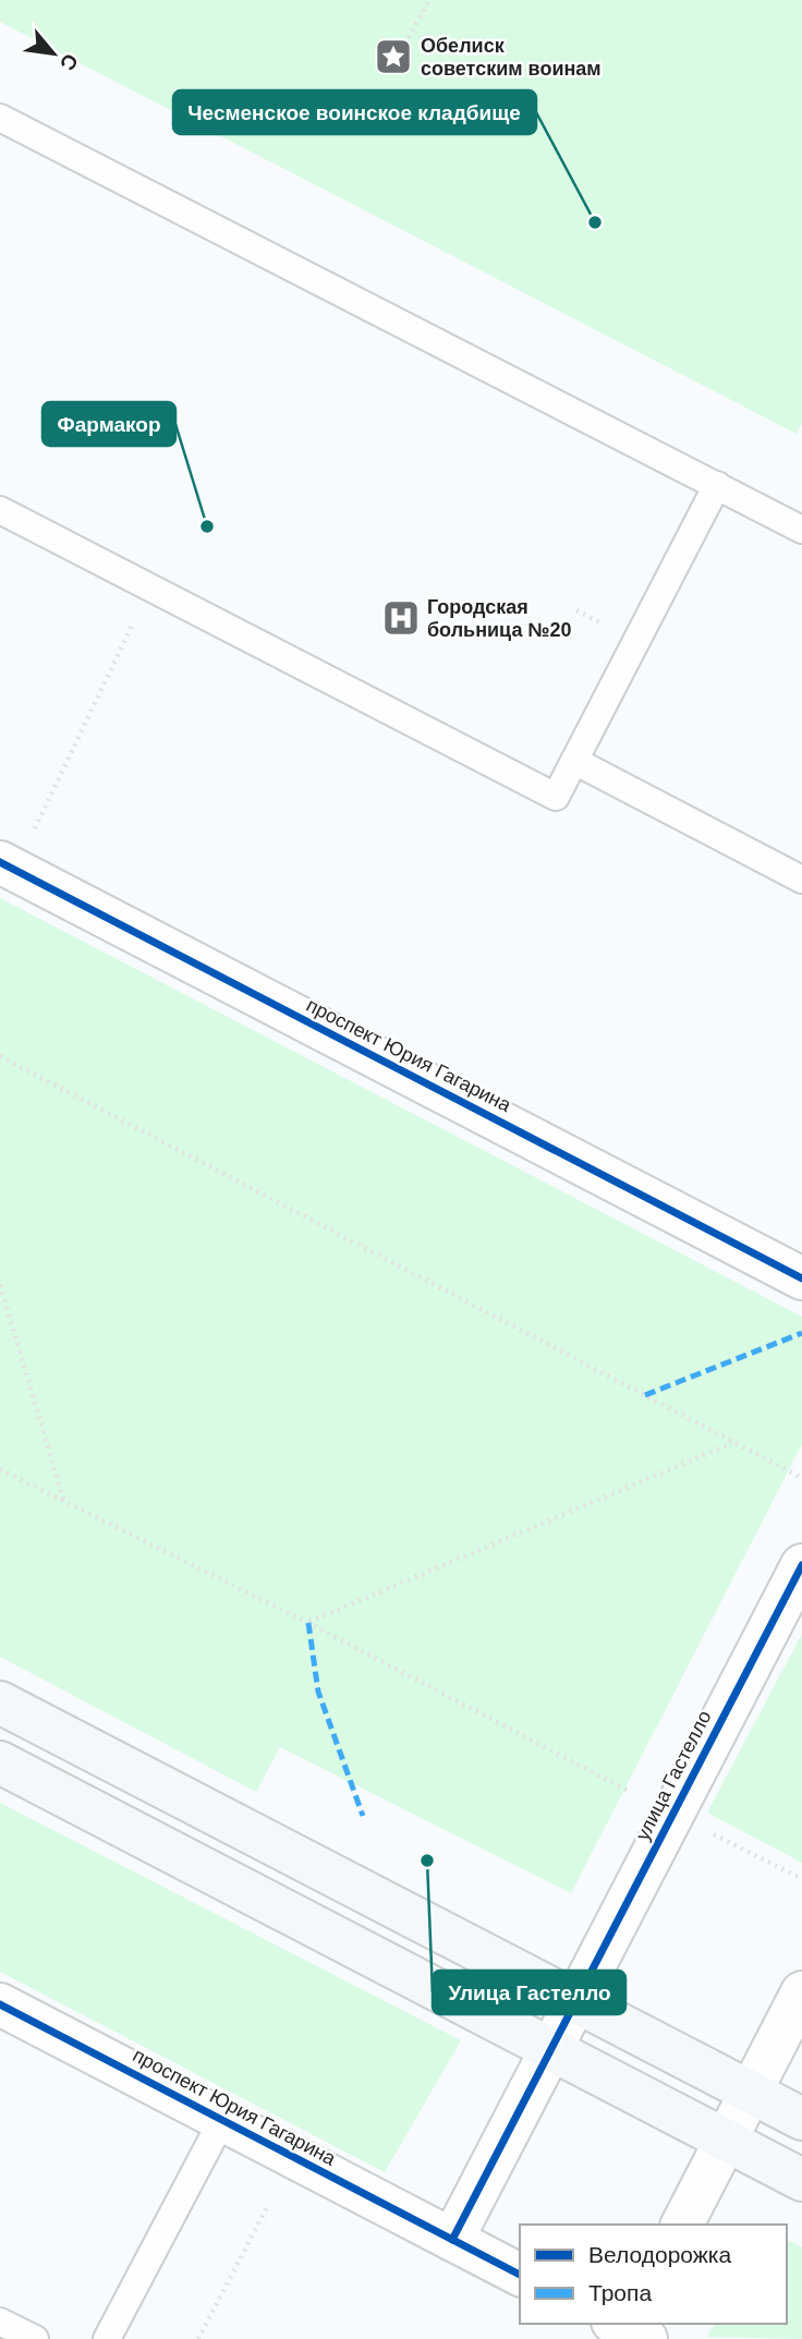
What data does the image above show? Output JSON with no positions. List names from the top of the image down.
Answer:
{
  "streets": {
    "street": ["проспект Юрия Гагарина", "улица Гастелло"]
  },
  "places": {
    "place": ["Обелиск советским воинам"],
    "other": ["Чесменское воинское кладбище", "Фармакор", "Улица Гастелло"],
    "hospital": ["Городская больница №20"]
  },
  "legend": ["Велодорожка", "Тропа"],
  "north": "bottom right"
}
